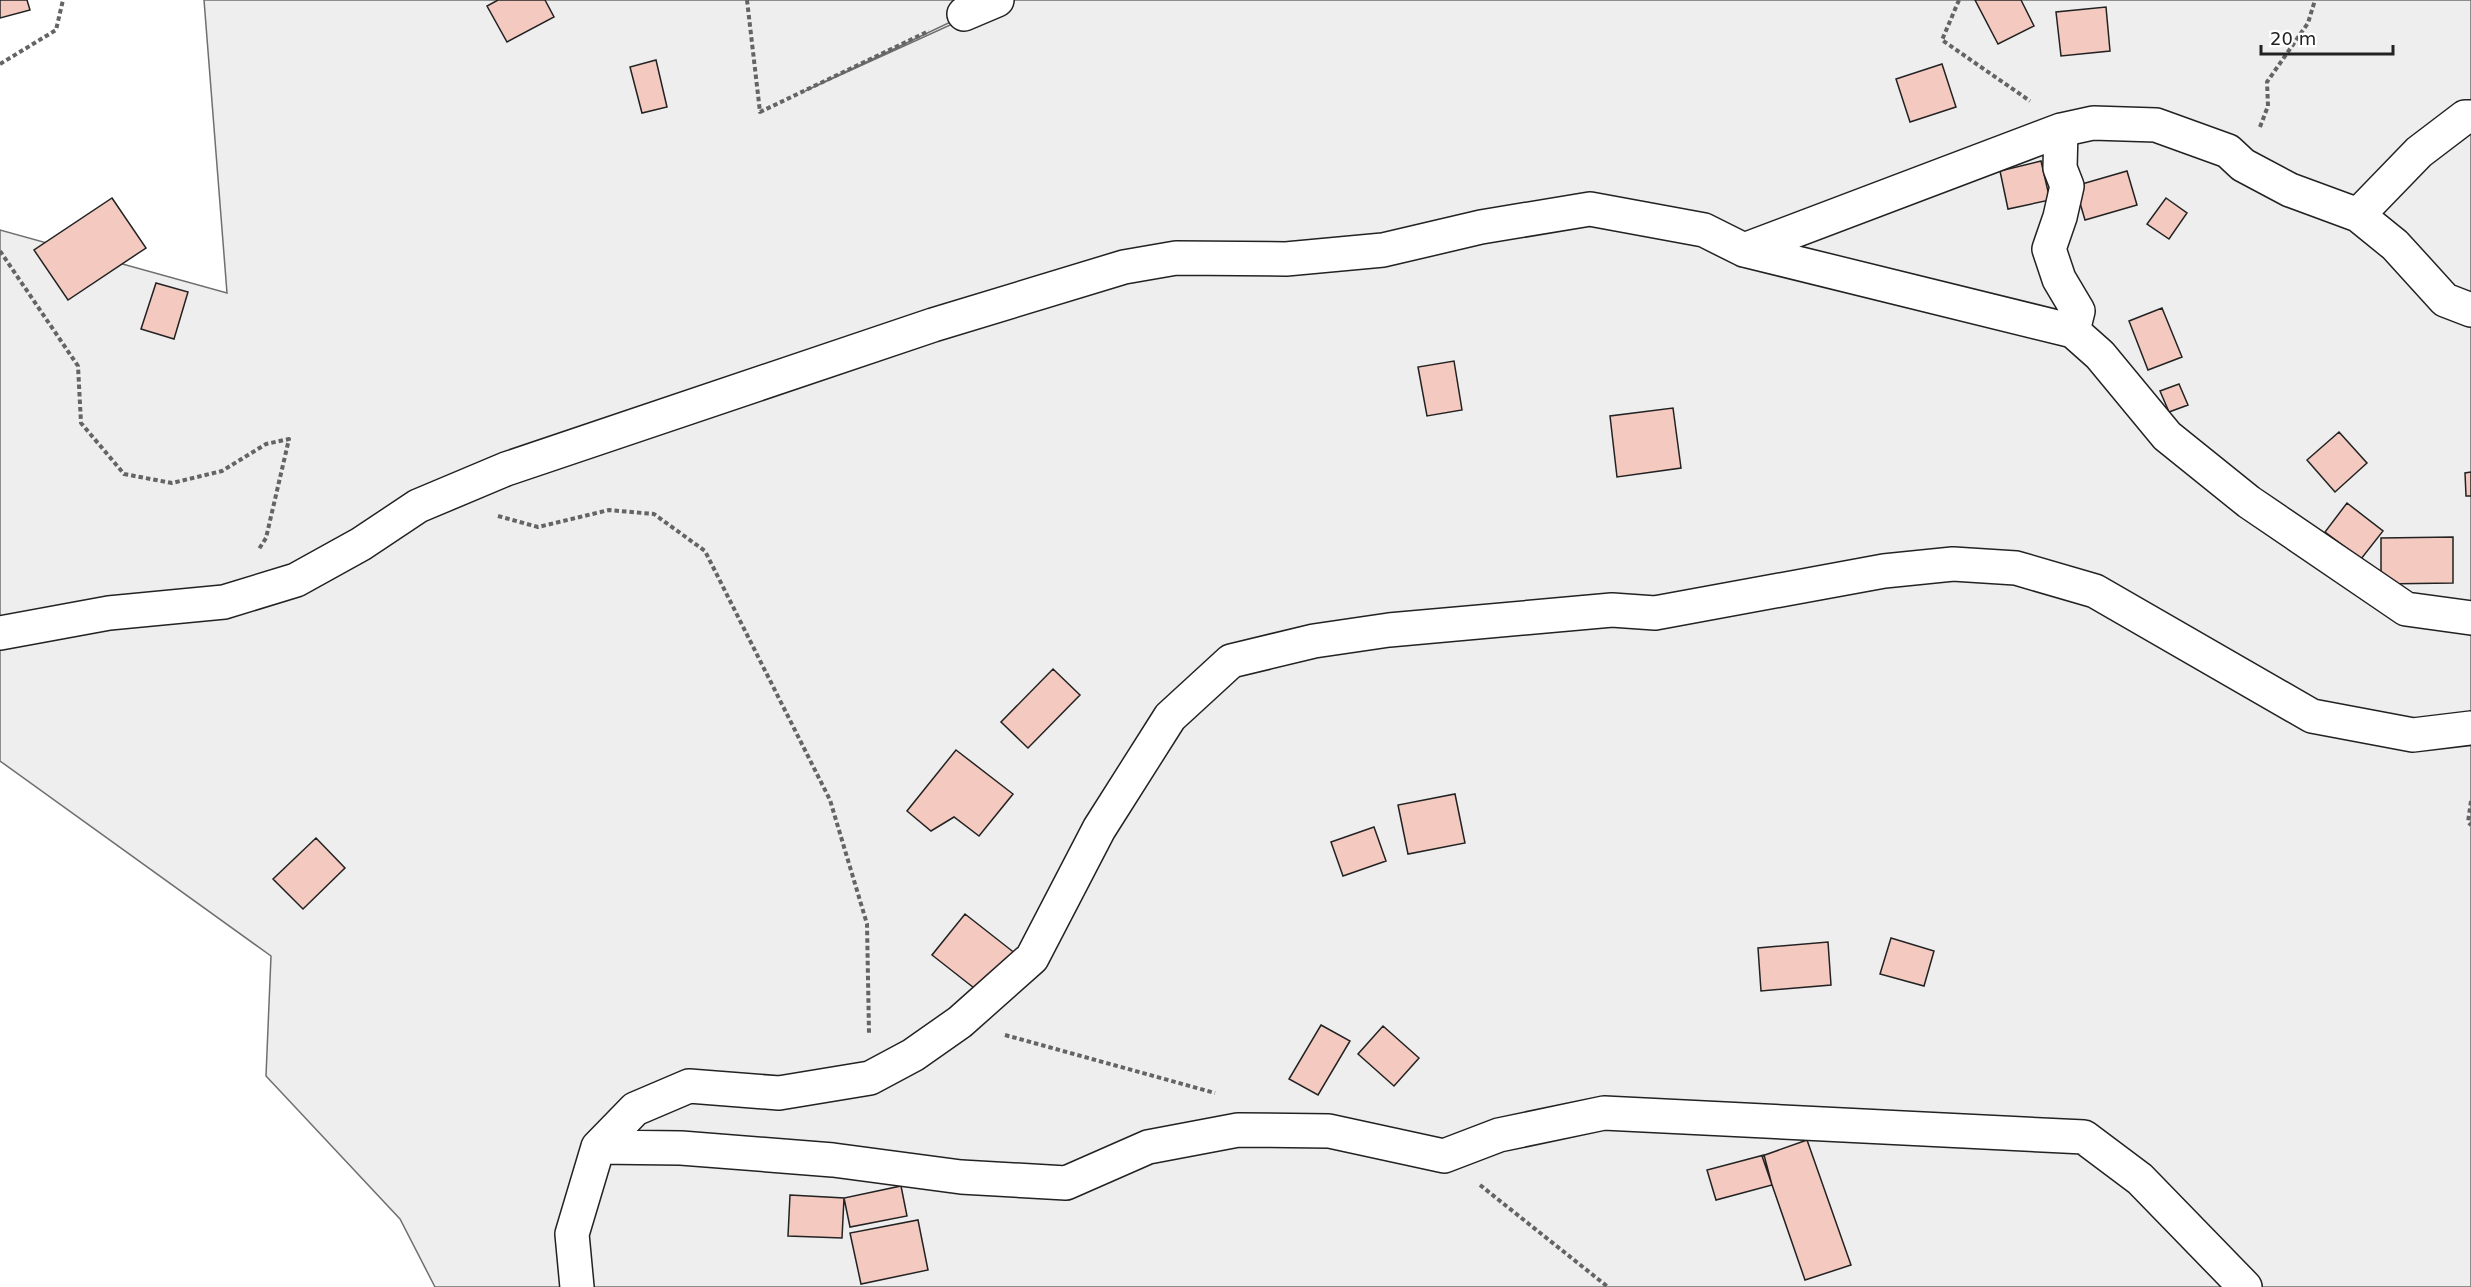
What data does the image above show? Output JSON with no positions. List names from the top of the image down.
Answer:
{
  "scale_bar": "20 m"
}
